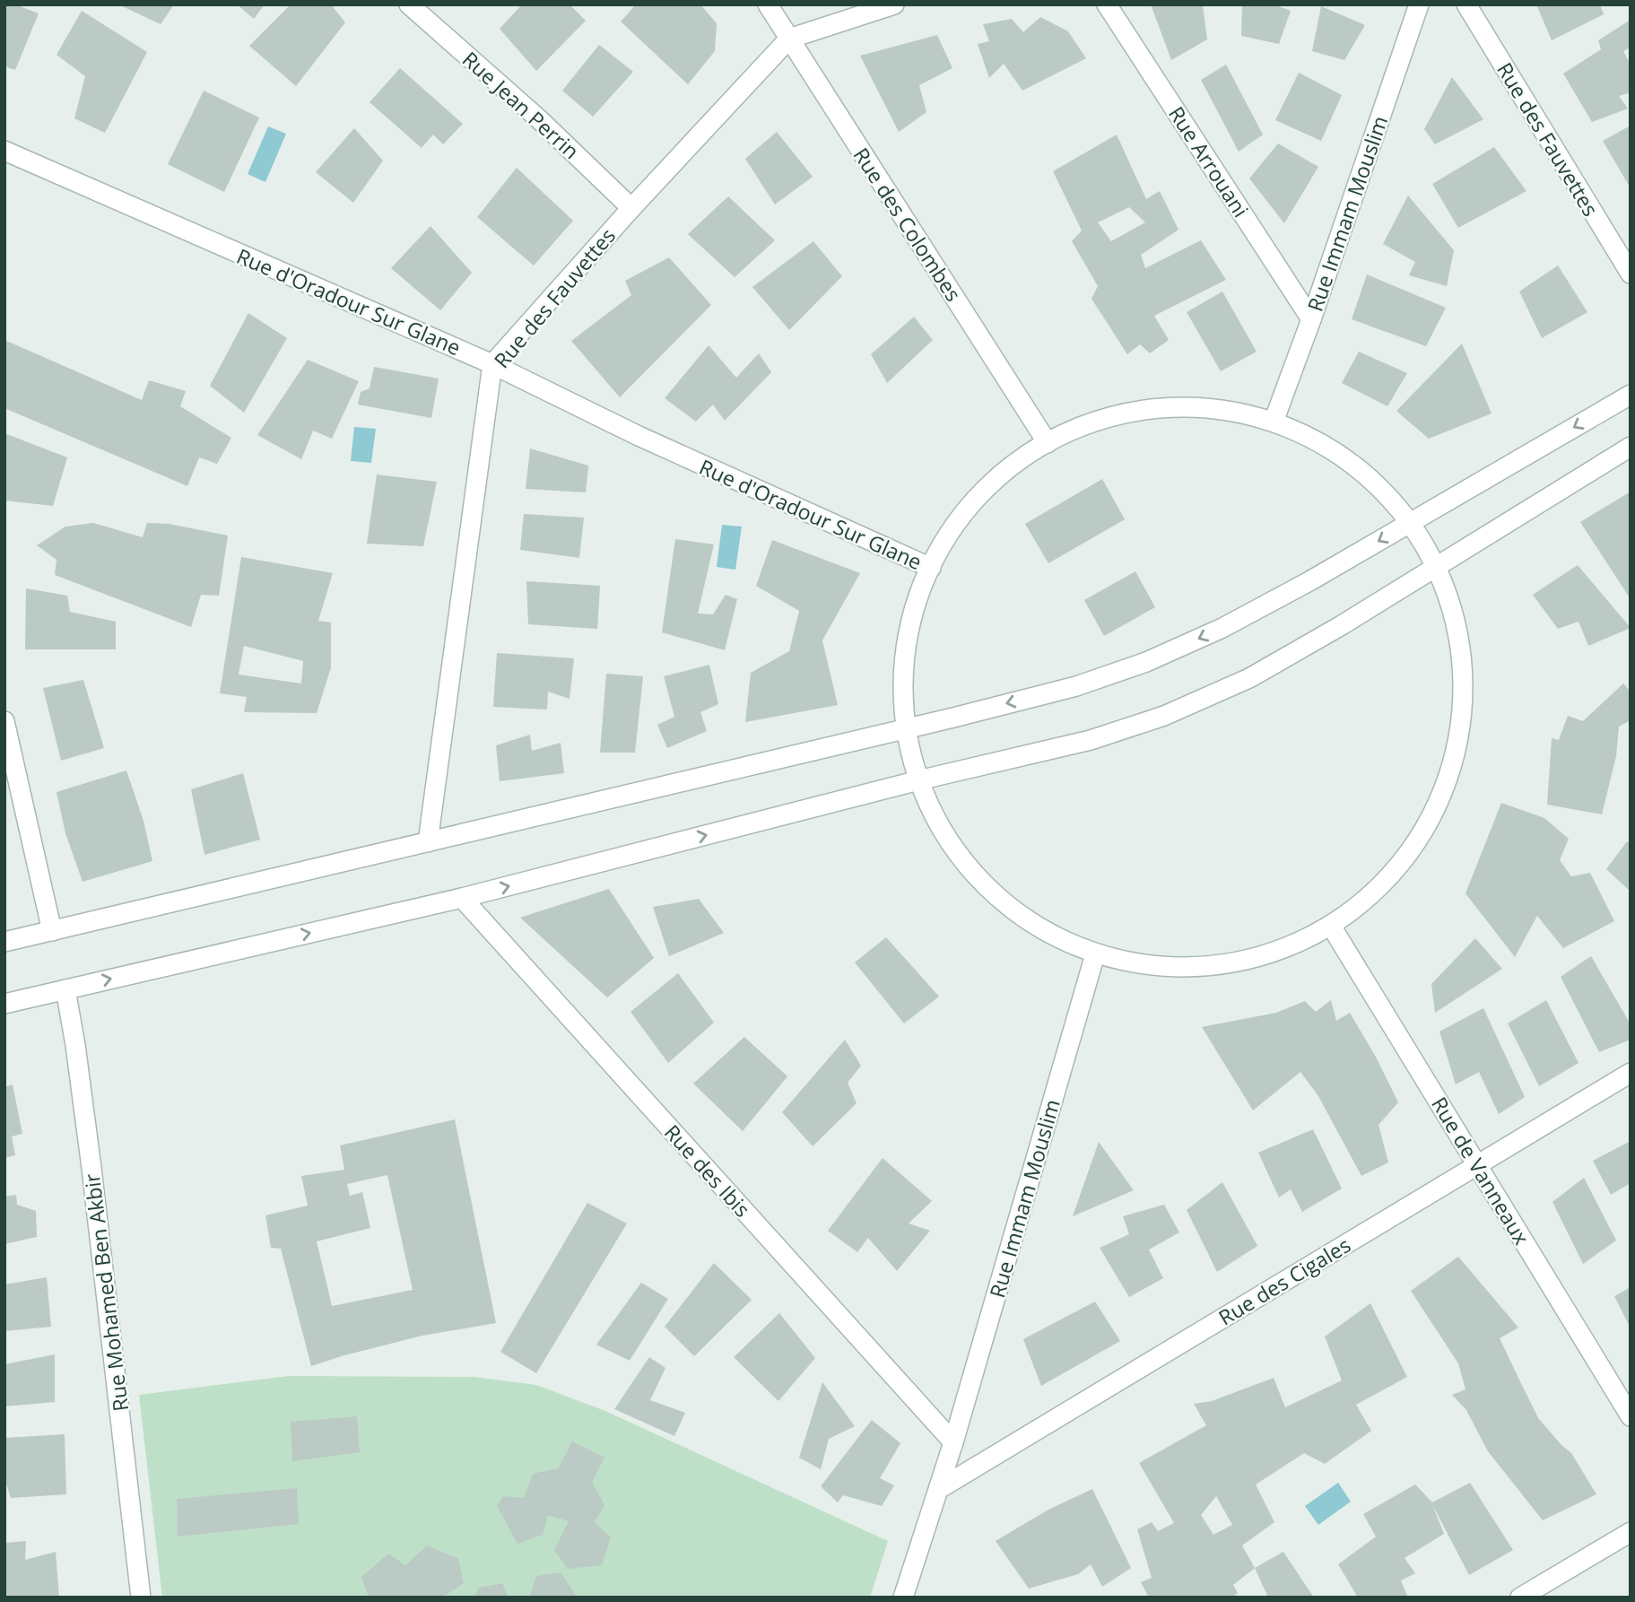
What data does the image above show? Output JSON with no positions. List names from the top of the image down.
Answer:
{
  "streets": {
    "street": [
      "Rue Jean Perrin",
      "Rue des Fauvettes",
      "Rue Arrouani",
      "Rue Immam Mouslim",
      "Rue des Colombes",
      "Rue d'Oradour Sur Glane",
      "Rue des Ibis",
      "Rue de Vanneaux",
      "Rue des Cigales",
      "Rue Mohamed Ben Akbir"
    ]
  },
  "crossings": [
    ["Rue Jean Perrin", "Rue des Fauvettes"],
    ["Rue des Fauvettes", "Rue des Colombes"],
    ["Rue des Fauvettes", "Rue d'Oradour Sur Glane"],
    ["Rue Arrouani", "Rue Immam Mouslim"],
    ["Rue Immam Mouslim", "Rue des Ibis"],
    ["Rue Immam Mouslim", "Rue des Cigales"],
    ["Rue de Vanneaux", "Rue des Cigales"]
  ]
}
